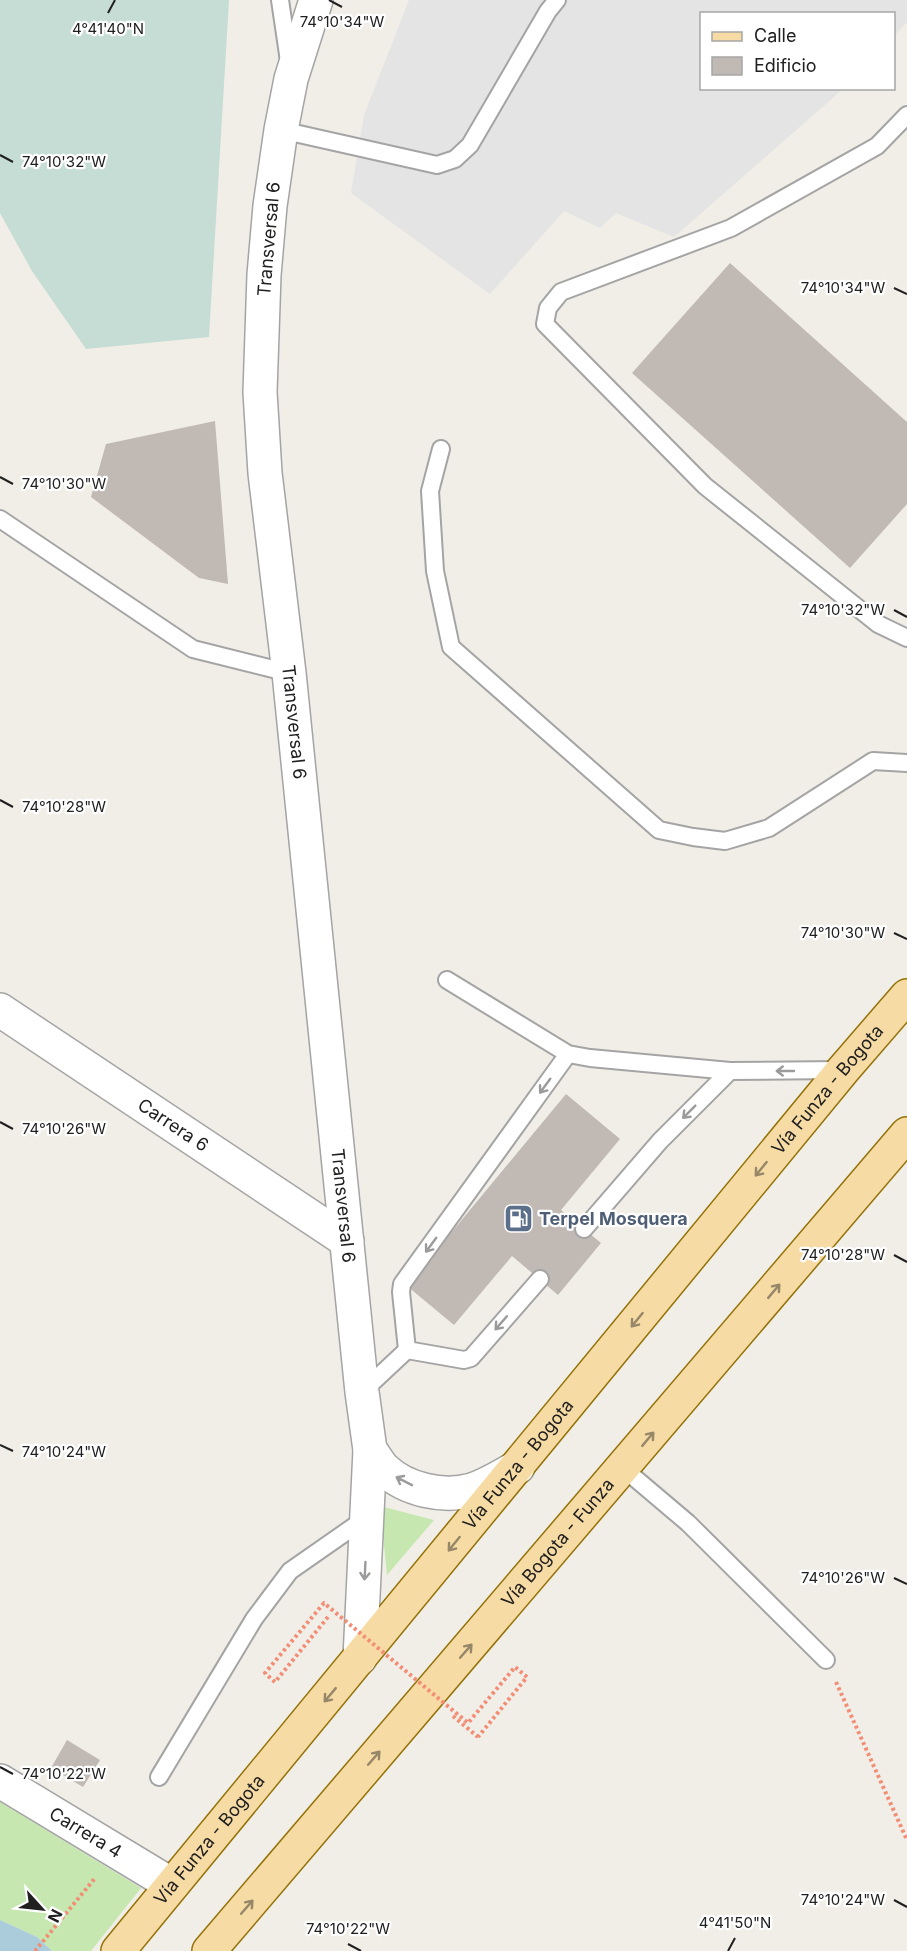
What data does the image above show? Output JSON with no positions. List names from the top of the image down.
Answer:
{
  "streets": {
    "main road": ["Vía Funza - Bogota", "Vía Bogota - Funza"],
    "street": ["Transversal 6", "Carrera 6", "Carrera 4"]
  },
  "crossings": [
    ["Transversal 6", "Vía Funza - Bogota"],
    ["Transversal 6", "Carrera 6"],
    ["Vía Funza - Bogota", "Carrera 4"]
  ],
  "one_way": ["Vía Funza - Bogota", "Vía Bogota - Funza"],
  "places": {
    "fuel station": ["Terpel Mosquera"]
  },
  "legend": ["Calle", "Edificio"],
  "north": "bottom right",
  "coordinates": [
    "74°10'34\"W",
    "4°41'40\"N",
    "74°10'32\"W",
    "74°10'30\"W",
    "74°10'28\"W",
    "74°10'26\"W",
    "74°10'24\"W",
    "74°10'22\"W",
    "4°41'50\"N"
  ]
}
